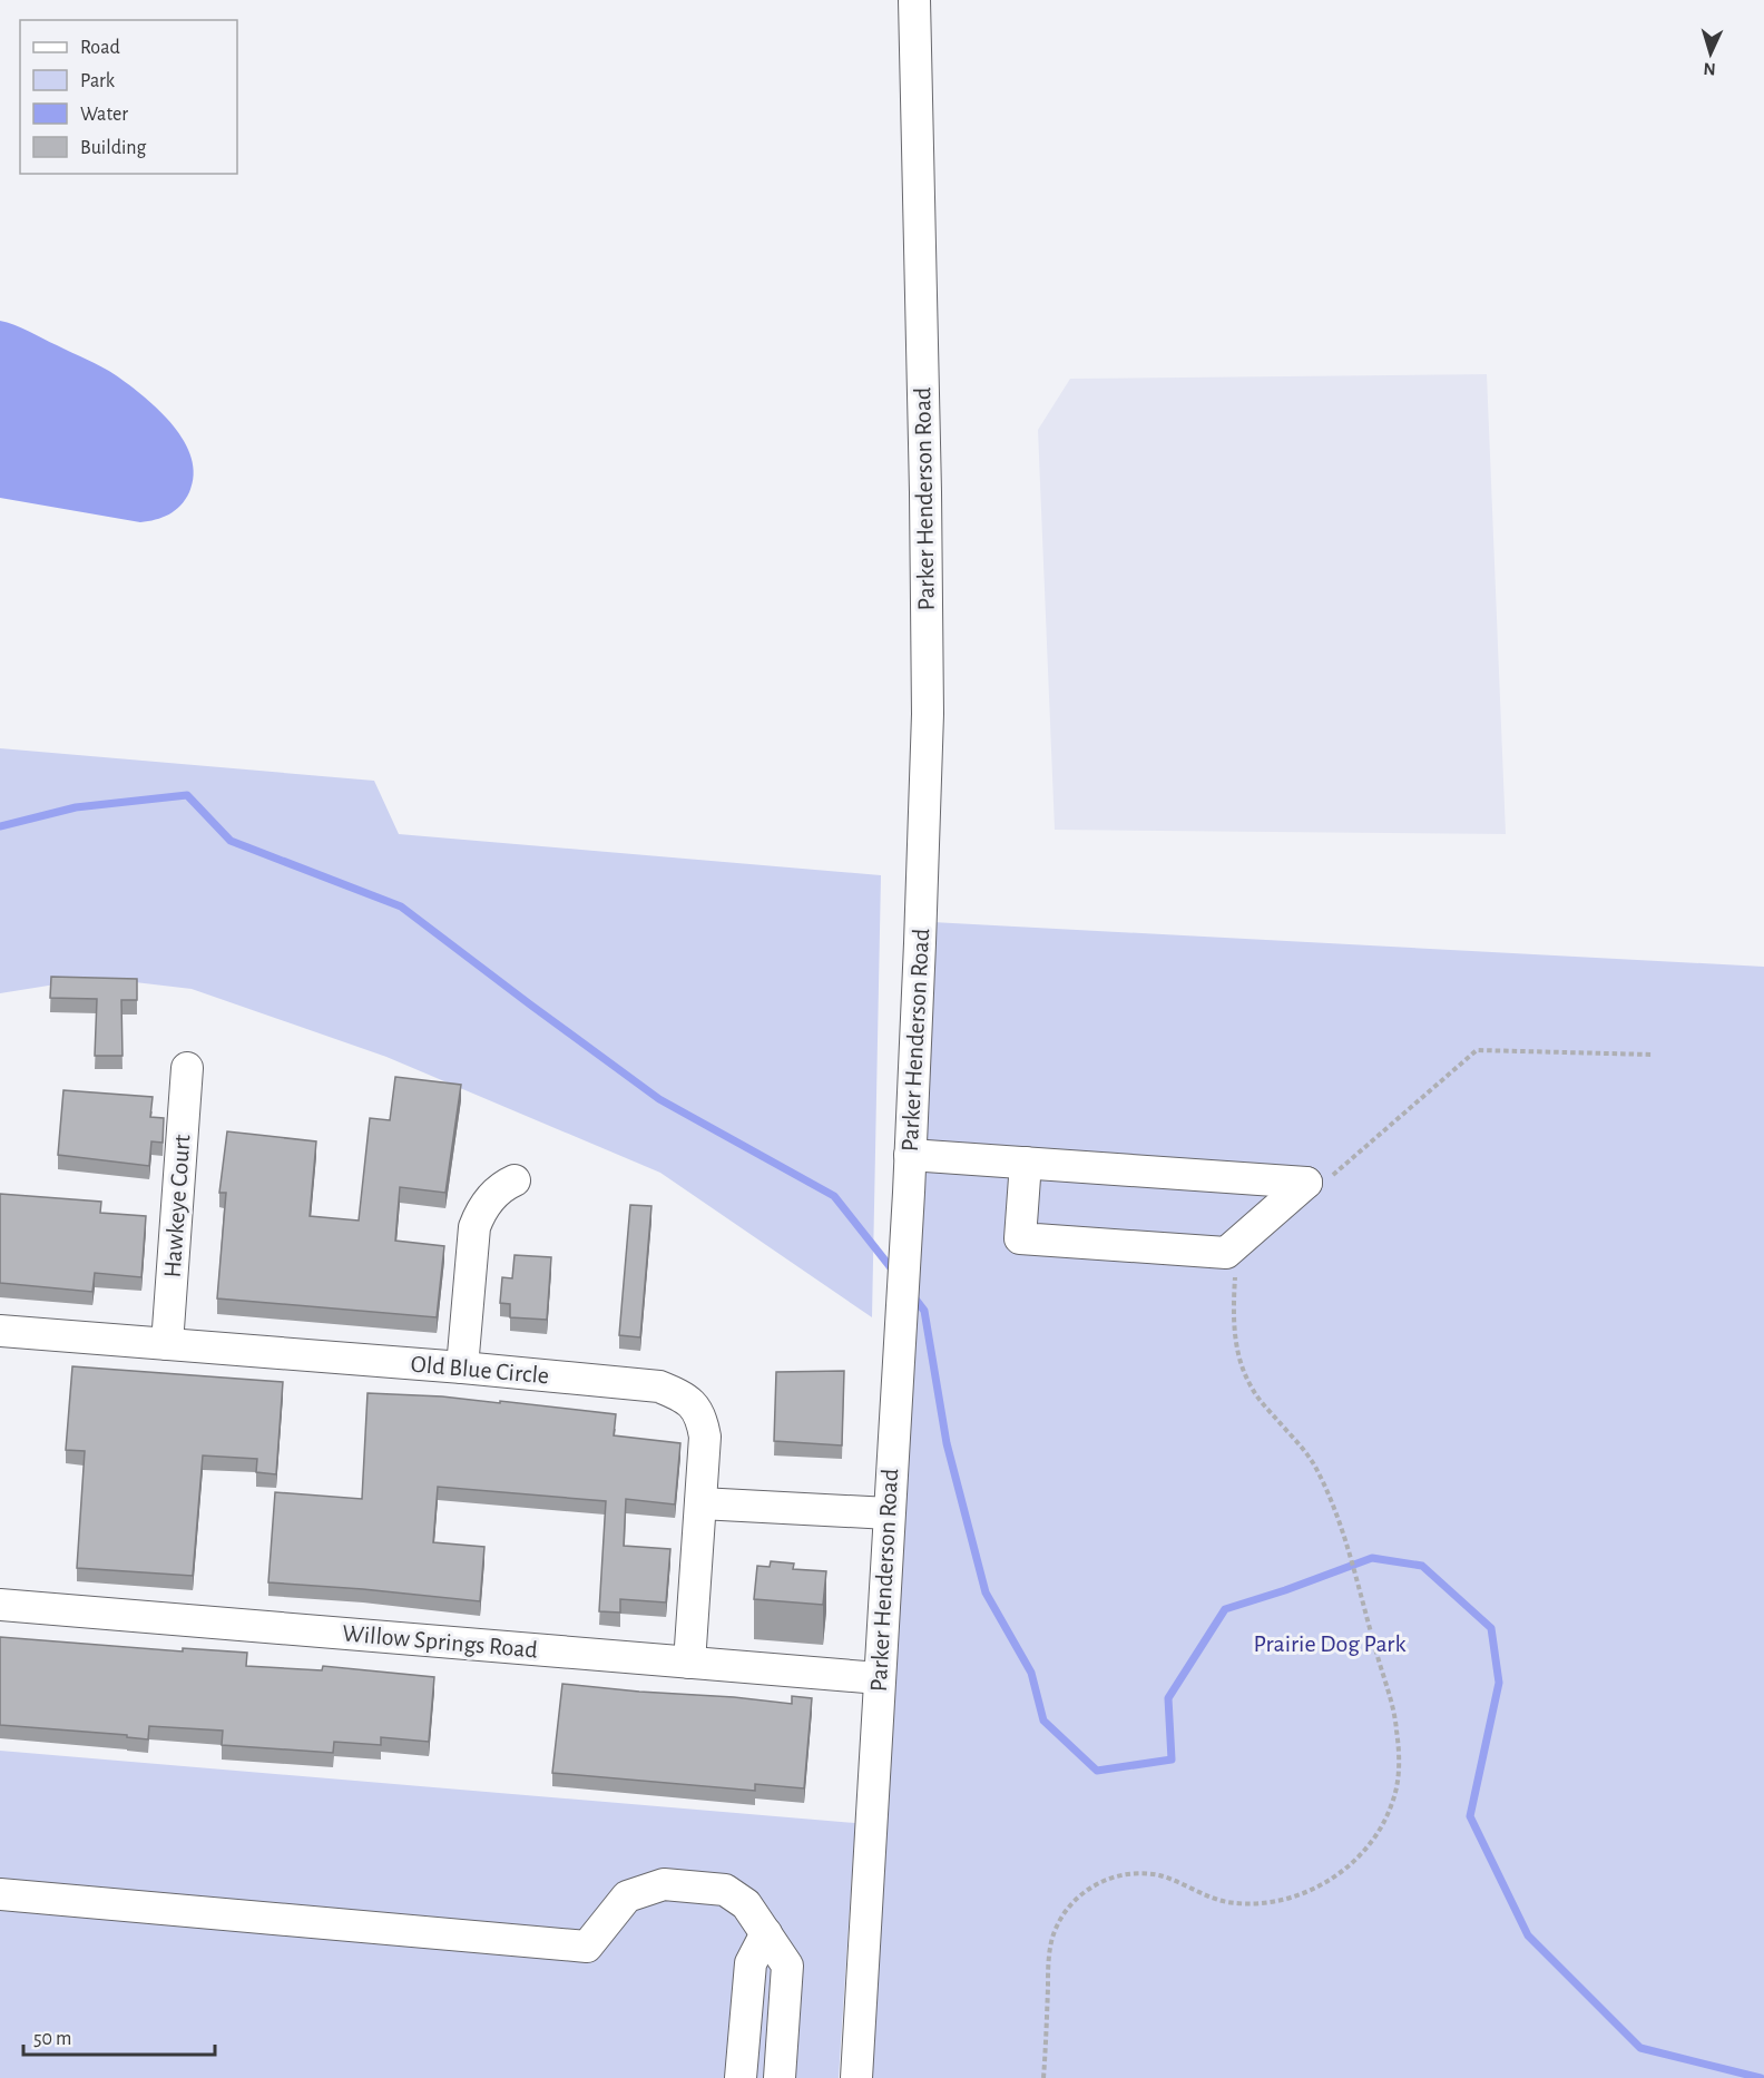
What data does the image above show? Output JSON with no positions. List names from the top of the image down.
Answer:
{
  "streets": {
    "street": [
      "Parker Henderson Road",
      "Hawkeye Court",
      "Old Blue Circle",
      "Willow Springs Road"
    ]
  },
  "crossings": [
    ["Parker Henderson Road", "Willow Springs Road"],
    ["Hawkeye Court", "Old Blue Circle"],
    ["Old Blue Circle", "Willow Springs Road"]
  ],
  "parks": ["Prairie Dog Park"],
  "legend": [
    "Road",
    "Park",
    "Water",
    "Building"
  ],
  "scale_bar": "50 m",
  "north": "bottom"
}
